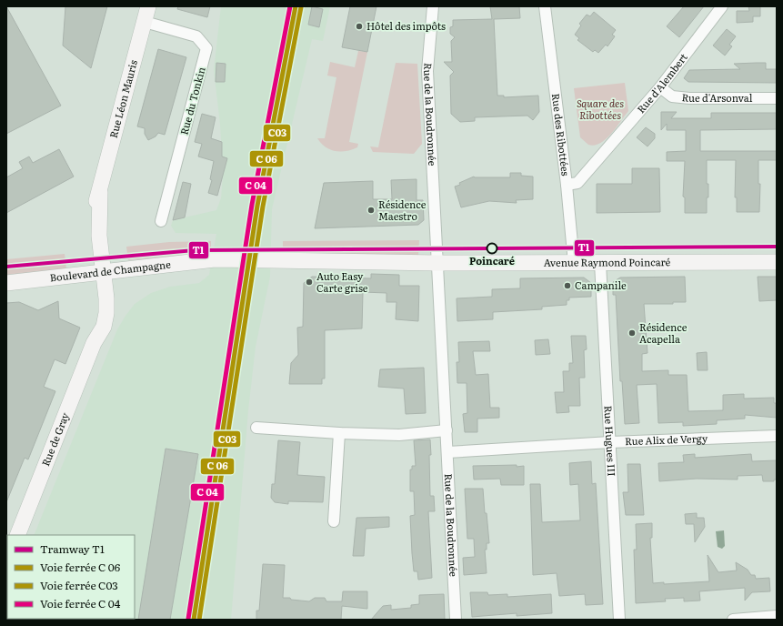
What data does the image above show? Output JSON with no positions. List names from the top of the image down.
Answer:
{
  "streets": {
    "main road": [
      "Rue Léon Mauris",
      "Avenue Raymond Poincaré",
      "Boulevard de Champagne",
      "Rue de Gray"
    ],
    "street": [
      "Rue d'Alembert",
      "Rue d'Arsonval",
      "Rue du Tonkin",
      "Rue de la Boudronnée",
      "Rue des Ribottées",
      "Rue Alix de Vergy",
      "Rue Hugues III"
    ]
  },
  "crossings": [
    ["Rue d'Alembert", "Rue d'Arsonval"],
    ["Rue d'Alembert", "Rue des Ribottées"],
    ["Rue Léon Mauris", "Rue du Tonkin"],
    ["Rue Léon Mauris", "Boulevard de Champagne"],
    ["Rue Léon Mauris", "Rue de Gray"],
    ["Rue de la Boudronnée", "Avenue Raymond Poincaré"],
    ["Rue de la Boudronnée", "Rue Alix de Vergy"],
    ["Rue des Ribottées", "Avenue Raymond Poincaré"],
    ["Avenue Raymond Poincaré", "Boulevard de Champagne"],
    ["Avenue Raymond Poincaré", "Rue Hugues III"],
    ["Boulevard de Champagne", "Rue de Gray"],
    ["Rue Alix de Vergy", "Rue Hugues III"]
  ],
  "parks": ["Square des Ribottées"],
  "places": [
    "Hôtel des impôts",
    "Résidence Maestro",
    "Poincaré",
    "Auto Easy Carte grise",
    "Campanile",
    "Résidence Acapella"
  ],
  "lines": ["rail line C03", "tram line T1"],
  "legend": [
    "Tramway T1",
    "Voie ferrée C 06",
    "Voie ferrée C03",
    "Voie ferrée C 04"
  ]
}
